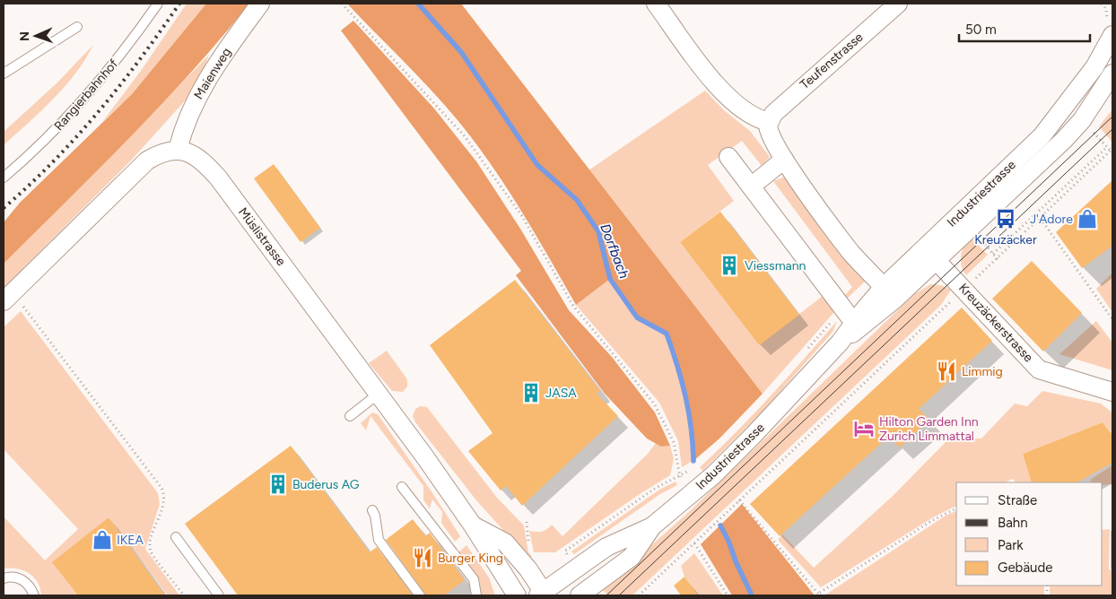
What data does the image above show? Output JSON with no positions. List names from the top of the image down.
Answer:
{
  "streets": {
    "street": [
      "Teufenstrasse",
      "Maienweg",
      "Industriestrasse",
      "Müslistrasse",
      "Kreuzäckerstrasse"
    ],
    "lane": ["Rangierbahnhof"]
  },
  "crossings": [
    ["Maienweg", "Müslistrasse"],
    ["Industriestrasse", "Müslistrasse"],
    ["Industriestrasse", "Kreuzäckerstrasse"]
  ],
  "water": ["Dorfbach"],
  "places": {
    "bus stop": ["Kreuzäcker"],
    "shop": ["J'Adore", "IKEA"],
    "building": ["Viessmann", "JASA", "Buderus AG"],
    "restaurant": ["Limmig", "Burger King"],
    "hotel": ["Hilton Garden Inn Zurich Limmattal"]
  },
  "legend": [
    "Straße",
    "Bahn",
    "Park",
    "Gebäude"
  ],
  "scale_bar": "50 m",
  "north": "left"
}
